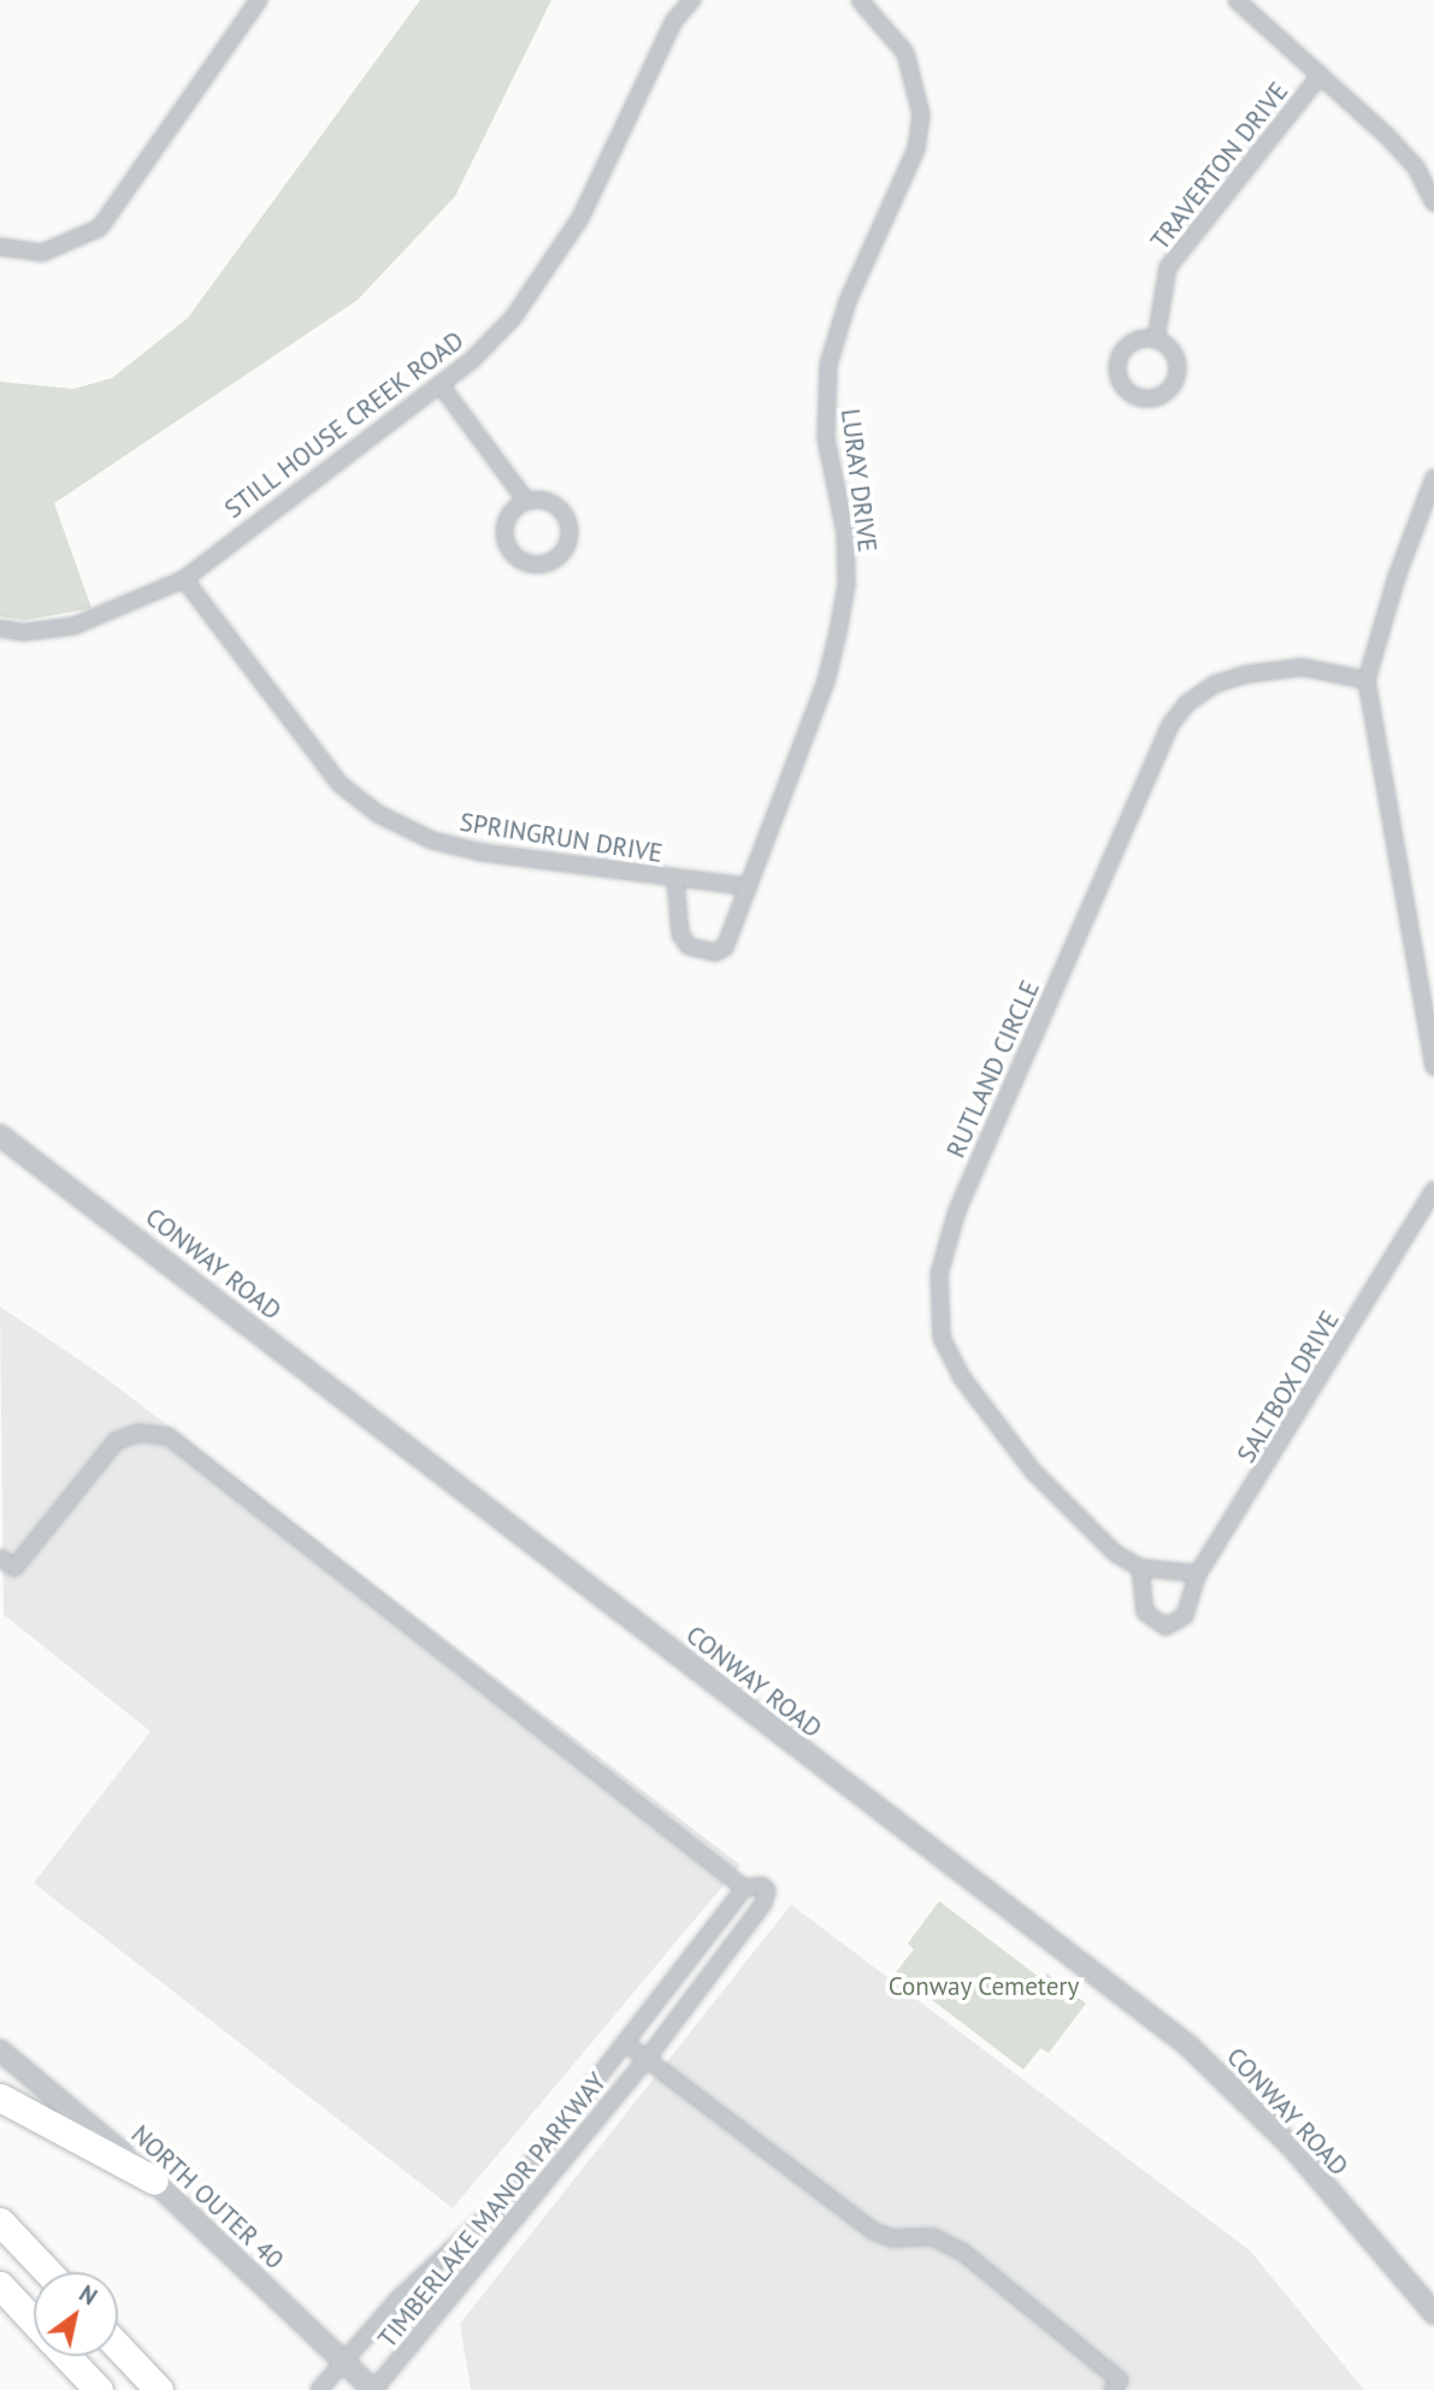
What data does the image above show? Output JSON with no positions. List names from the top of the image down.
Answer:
{
  "streets": {
    "street": [
      "TRAVERTON DRIVE",
      "STILL HOUSE CREEK ROAD",
      "LURAY DRIVE",
      "SPRINGRUN DRIVE",
      "RUTLAND CIRCLE",
      "CONWAY ROAD",
      "SALTBOX DRIVE",
      "NORTH OUTER 40",
      "TIMBERLAKE MANOR PARKWAY"
    ]
  },
  "crossings": [
    ["STILL HOUSE CREEK ROAD", "SPRINGRUN DRIVE"],
    ["LURAY DRIVE", "SPRINGRUN DRIVE"],
    ["RUTLAND CIRCLE", "SALTBOX DRIVE"],
    ["NORTH OUTER 40", "TIMBERLAKE MANOR PARKWAY"]
  ],
  "parks": ["Conway Cemetery"],
  "north": "top right"
}
